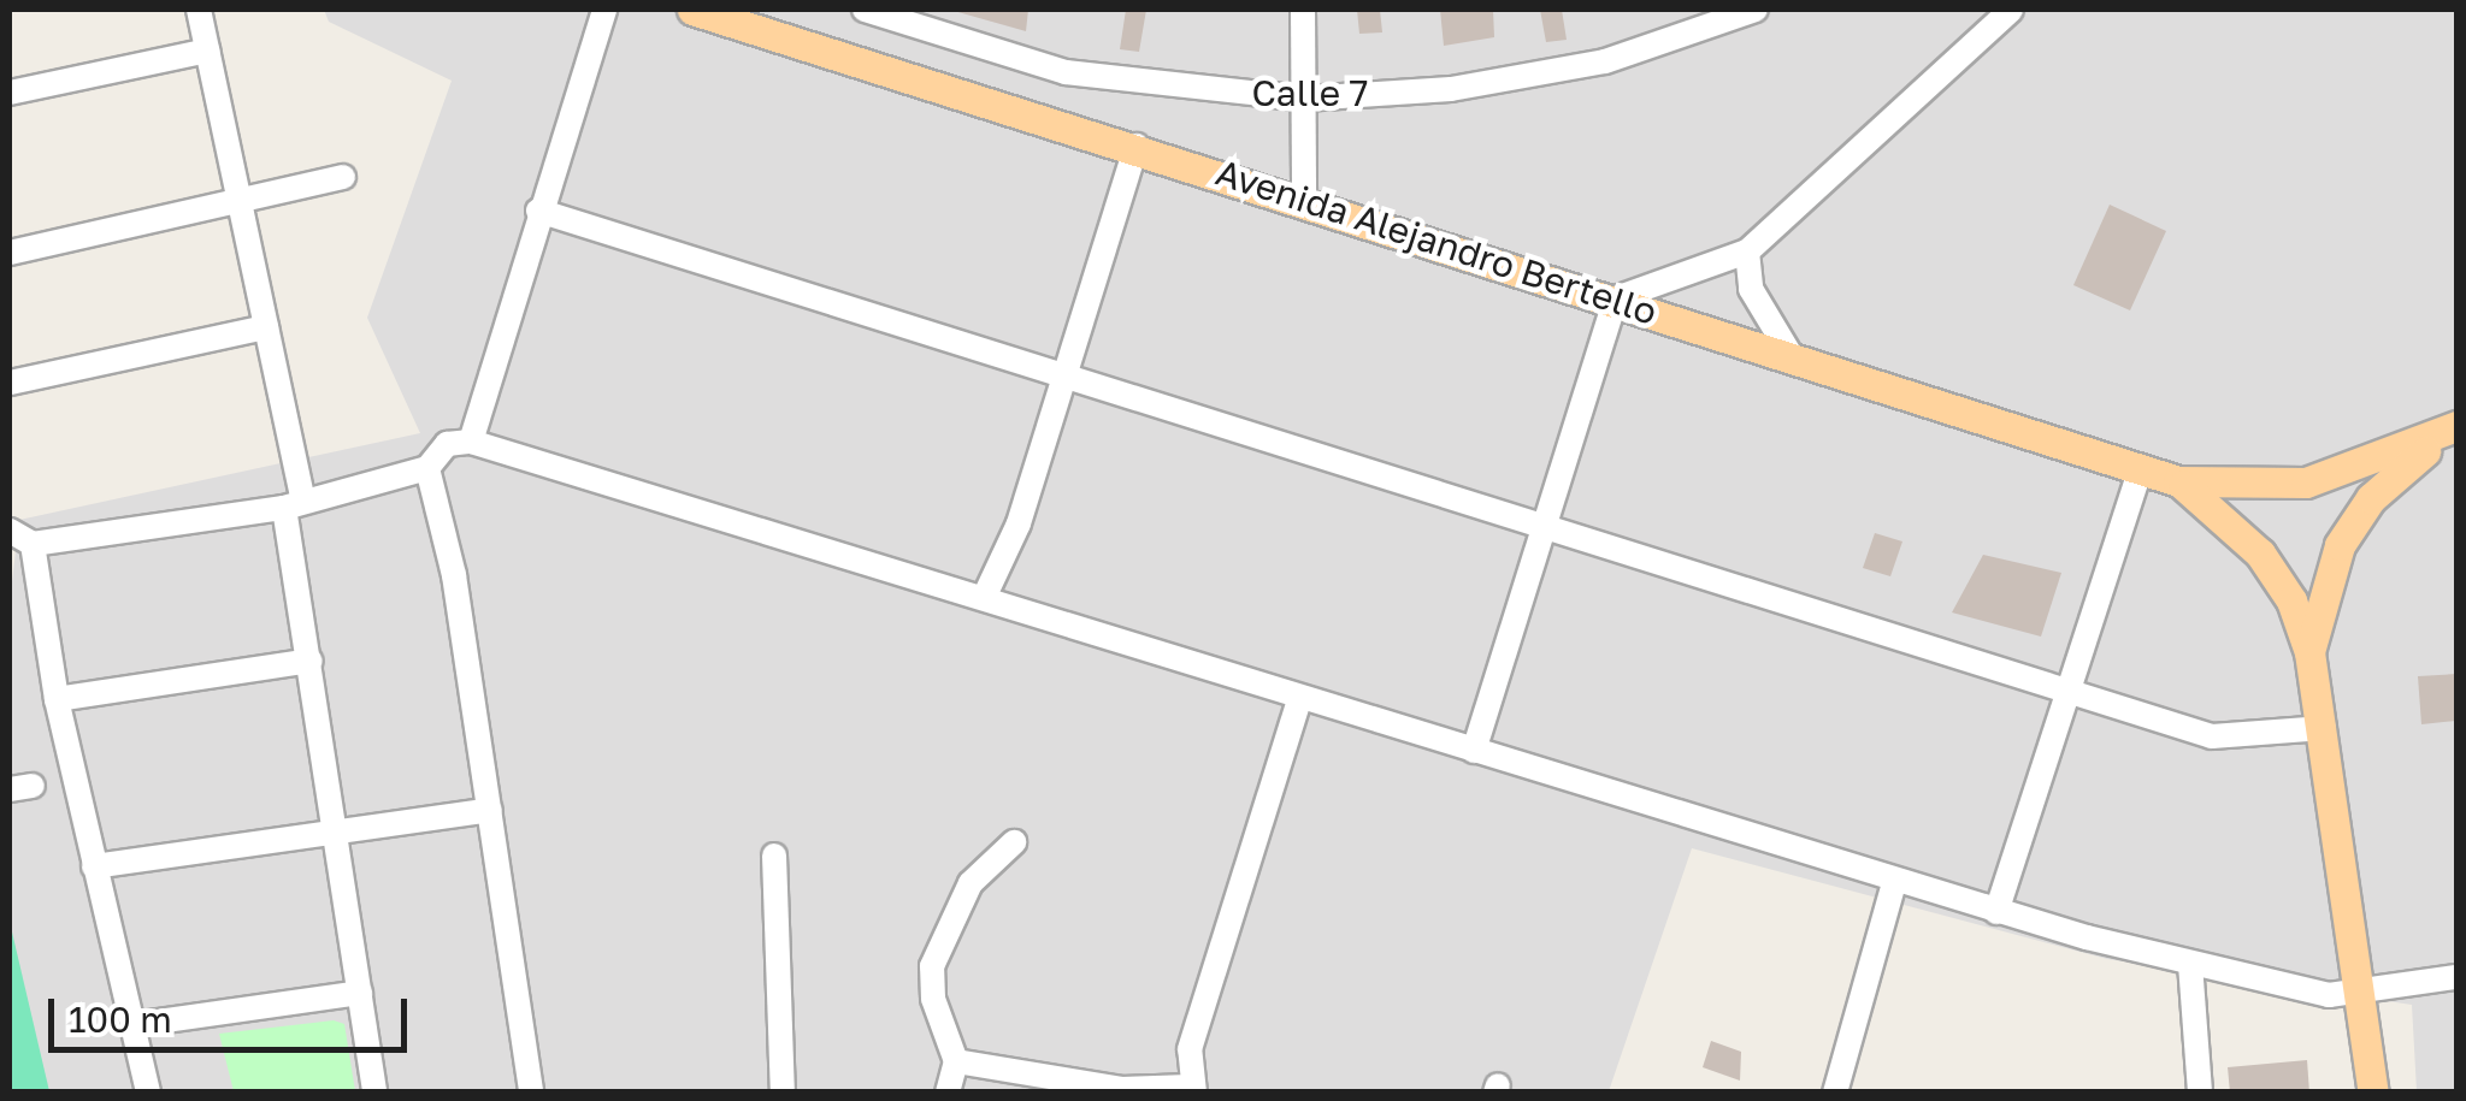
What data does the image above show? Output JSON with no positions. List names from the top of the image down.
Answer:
{
  "streets": {
    "main road": ["Avenida Alejandro Bertello"],
    "street": ["Calle 7"]
  },
  "scale_bar": "100 m"
}
